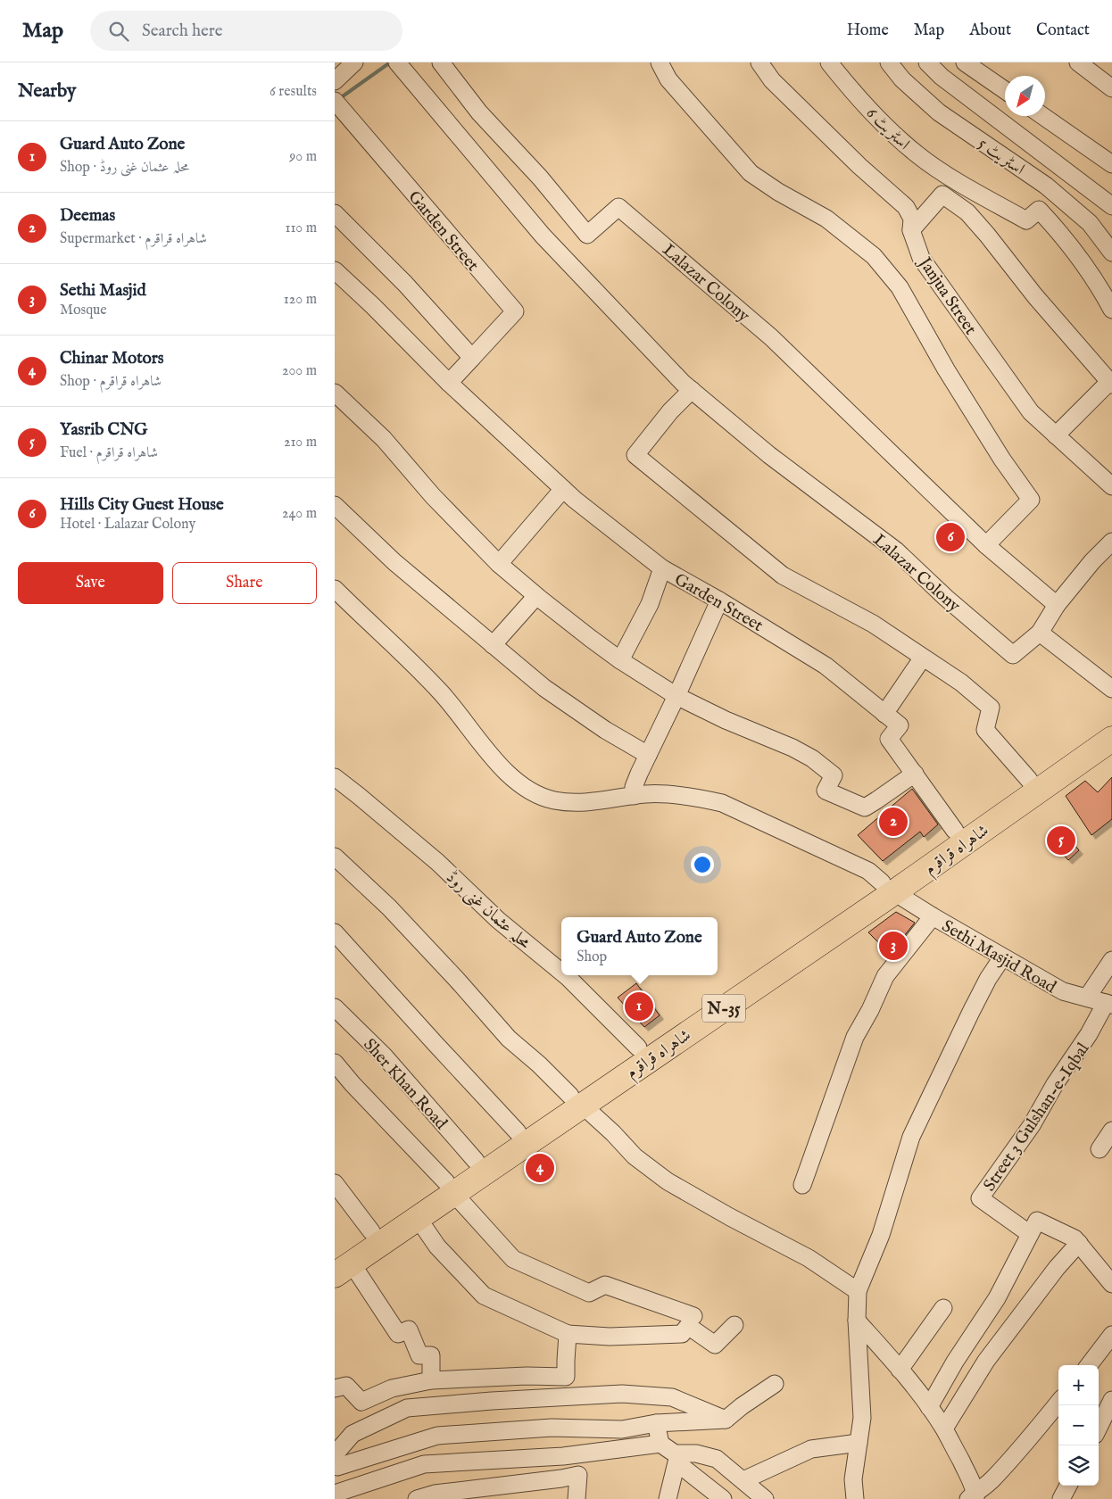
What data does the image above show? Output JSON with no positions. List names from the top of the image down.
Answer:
{
  "streets": {
    "highway": ["شاہراہ قراقرم", "N-35"],
    "street": [
      "اسٹریٹ 6",
      "اسٹریٹ 5",
      "Garden Street",
      "Lalazar Colony",
      "Janjua Street",
      "محلہ عثمان غنی روڈ",
      "Sethi Masjid Road",
      "Sher Khan Road",
      "Street 3 Gulshan-e-Iqbal"
    ]
  },
  "crossings": [
    ["Garden Street", "شاہراہ قراقرم"],
    ["شاہراہ قراقرم", "محلہ عثمان غنی روڈ"],
    ["شاہراہ قراقرم", "Sethi Masjid Road"],
    ["شاہراہ قراقرم", "Sher Khan Road"],
    ["Sethi Masjid Road", "Street 3 Gulshan-e-Iqbal"]
  ],
  "north": "bottom left",
  "page": {
    "header": "Map",
    "search": "Search here",
    "nav": [
      "Home",
      "Map",
      "About",
      "Contact"
    ],
    "heading": ["Nearby", "6 results"],
    "list": [
      {
        "mark": "1",
        "name": "Guard Auto Zone",
        "note": "Shop · محلہ عثمان غنی روڈ",
        "value": "90 m"
      },
      {
        "mark": "2",
        "name": "Deemas",
        "note": "Supermarket · شاہراہ قراقرم",
        "value": "110 m"
      },
      {
        "mark": "3",
        "name": "Sethi Masjid",
        "note": "Mosque",
        "value": "120 m"
      },
      {
        "mark": "4",
        "name": "Chinar Motors",
        "note": "Shop · شاہراہ قراقرم",
        "value": "200 m"
      },
      {
        "mark": "5",
        "name": "Yasrib CNG",
        "note": "Fuel · شاہراہ قراقرم",
        "value": "210 m"
      },
      {
        "mark": "6",
        "name": "Hills City Guest House",
        "note": "Hotel · Lalazar Colony",
        "value": "240 m"
      }
    ],
    "pins": [
      "6",
      "2",
      "5",
      "3",
      "1",
      "4"
    ],
    "buttons": ["Save", "Share"],
    "popup": ["Guard Auto Zone", "Shop"],
    "map_buttons": ["+", "−"]
  }
}
